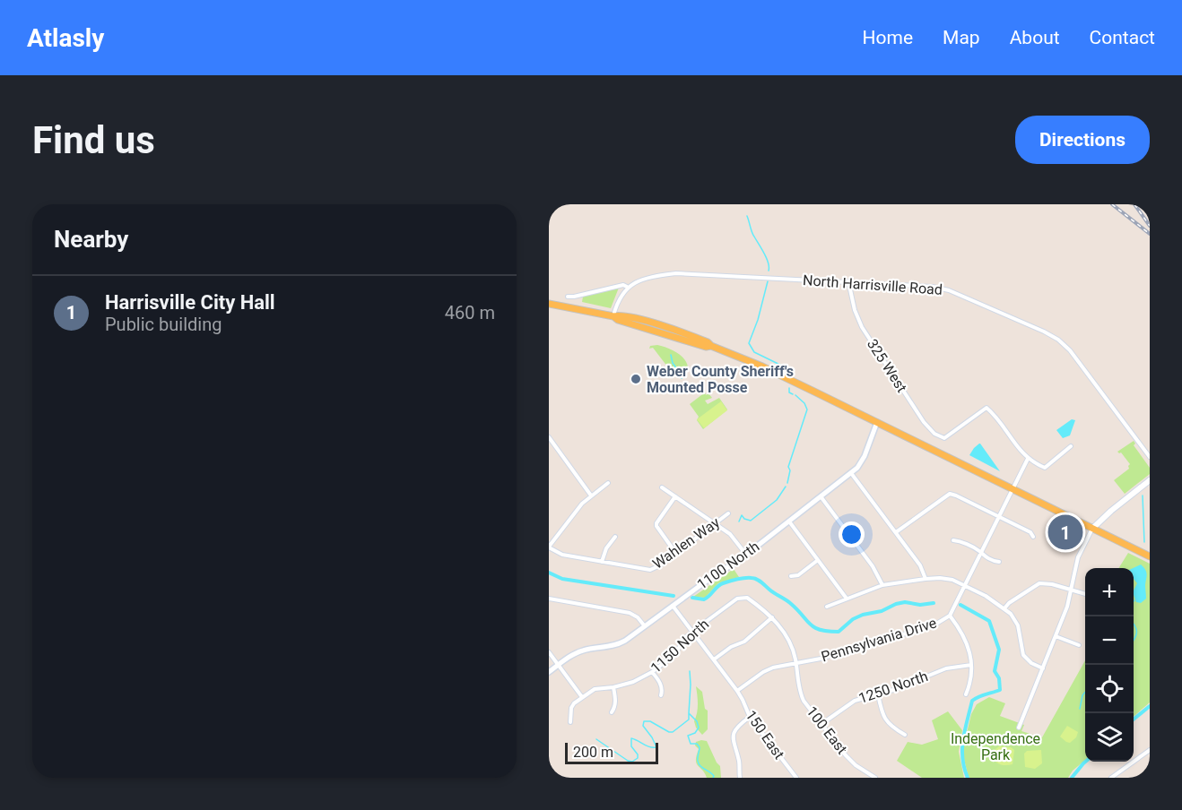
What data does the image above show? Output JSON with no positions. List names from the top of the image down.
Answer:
{
  "streets": {
    "street": [
      "North Harrisville Road",
      "325 West",
      "Wahlen Way",
      "1100 North",
      "Pennsylvania Drive",
      "1150 North",
      "1250 North",
      "100 East",
      "150 East"
    ]
  },
  "crossings": [
    ["North Harrisville Road", "325 West"],
    ["325 West", "Pennsylvania Drive"],
    ["1100 North", "150 East"],
    ["Pennsylvania Drive", "100 East"],
    ["Pennsylvania Drive", "150 East"],
    ["1150 North", "100 East"],
    ["1150 North", "150 East"],
    ["1250 North", "100 East"]
  ],
  "parks": ["Independence Park"],
  "places": ["Weber County Sheriff's Mounted Posse"],
  "scale_bar": "200 m",
  "page": {
    "header": "Atlasly",
    "nav": [
      "Home",
      "Map",
      "About",
      "Contact"
    ],
    "buttons": "Directions",
    "title": "Find us",
    "heading": "Nearby",
    "list": [
      {
        "mark": "1",
        "name": "Harrisville City Hall",
        "note": "Public building",
        "value": "460 m"
      }
    ],
    "pins": "1",
    "map_buttons": ["+", "−"],
    "scale": "200 m"
  }
}
